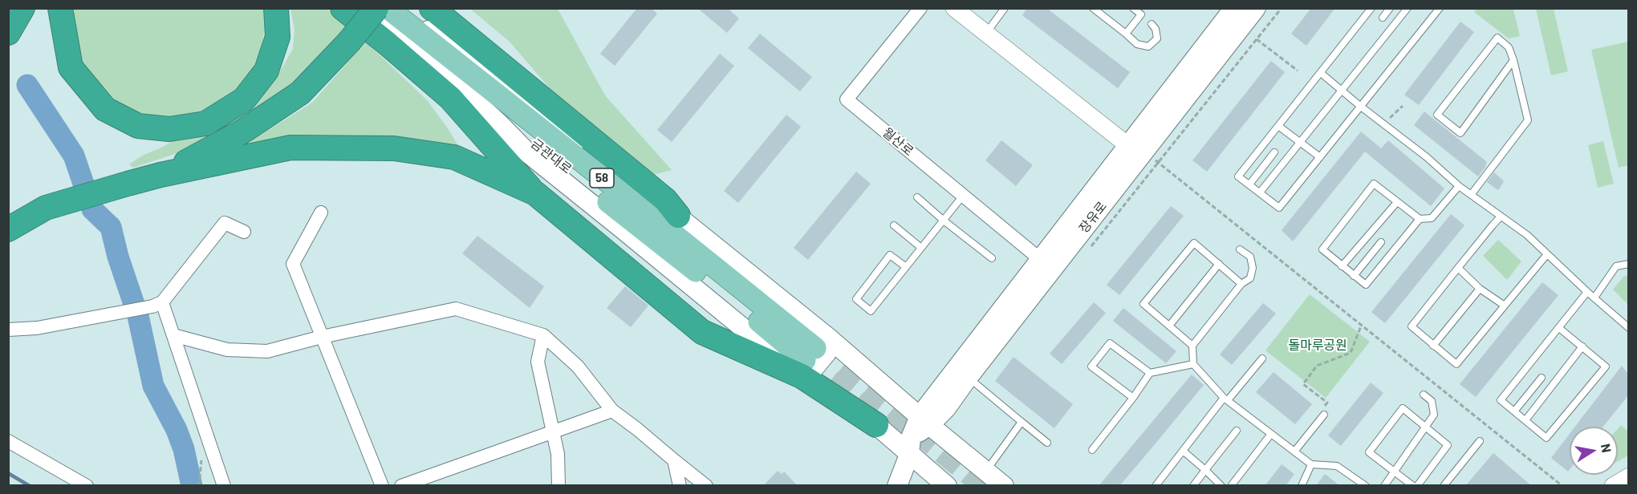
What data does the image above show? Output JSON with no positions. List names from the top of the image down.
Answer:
{
  "streets": {
    "main road": ["금관대로", "58", "장유로"],
    "street": ["월산로"]
  },
  "crossings": [
    ["월산로", "장유로"]
  ],
  "parks": ["돌마루공원"],
  "north": "right"
}
